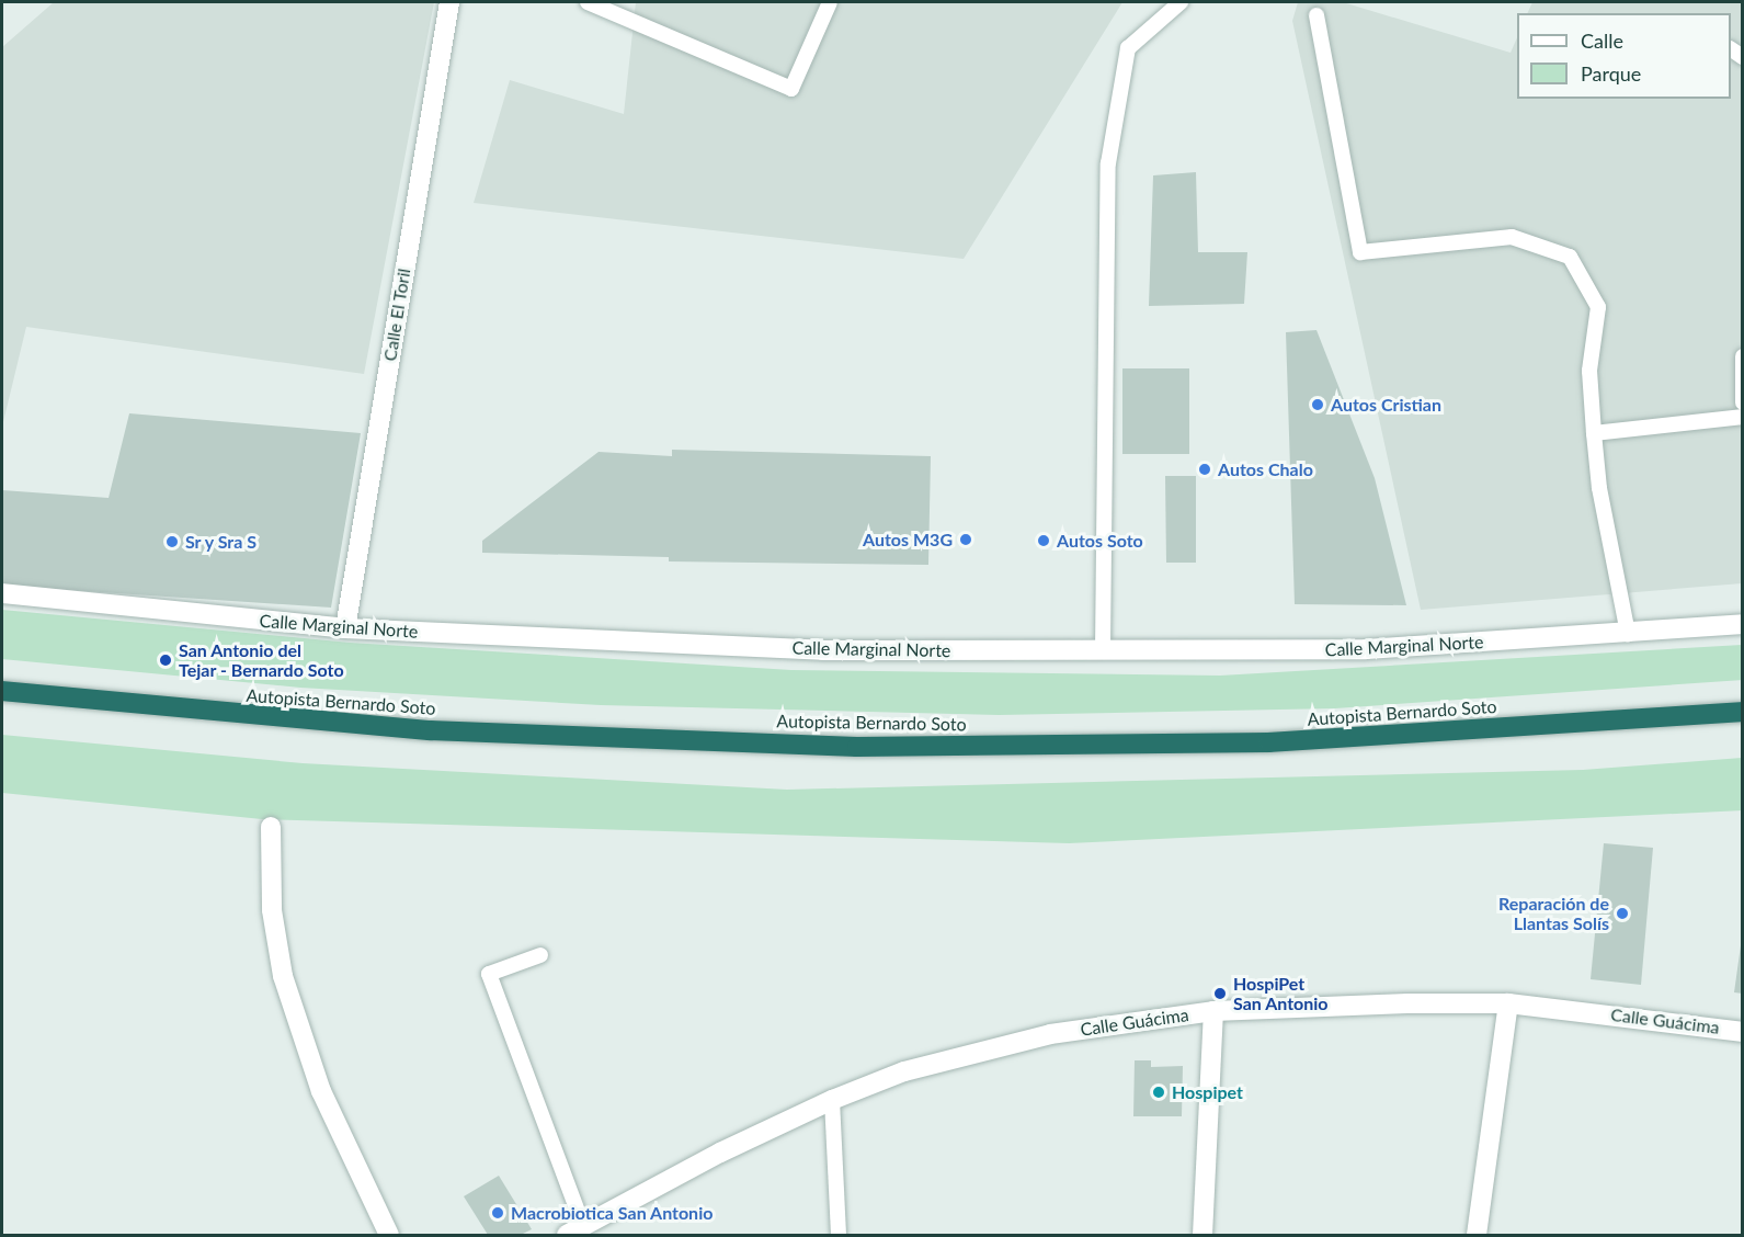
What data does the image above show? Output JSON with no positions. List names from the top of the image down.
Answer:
{
  "streets": {
    "highway": ["Autopista Bernardo Soto"],
    "street": ["Calle El Toril", "Calle Marginal Norte", "Calle Guácima"]
  },
  "crossings": [
    ["Calle El Toril", "Calle Marginal Norte"]
  ],
  "places": [
    "Autos Cristian",
    "Autos Chalo",
    "Autos M3G",
    "Autos Soto",
    "Sr y Sra S",
    "San Antonio del Tejar - Bernardo Soto",
    "Reparación de Llantas Solís",
    "HospiPet San Antonio",
    "Hospipet",
    "Macrobiotica San Antonio"
  ],
  "legend": ["Calle", "Parque"]
}
